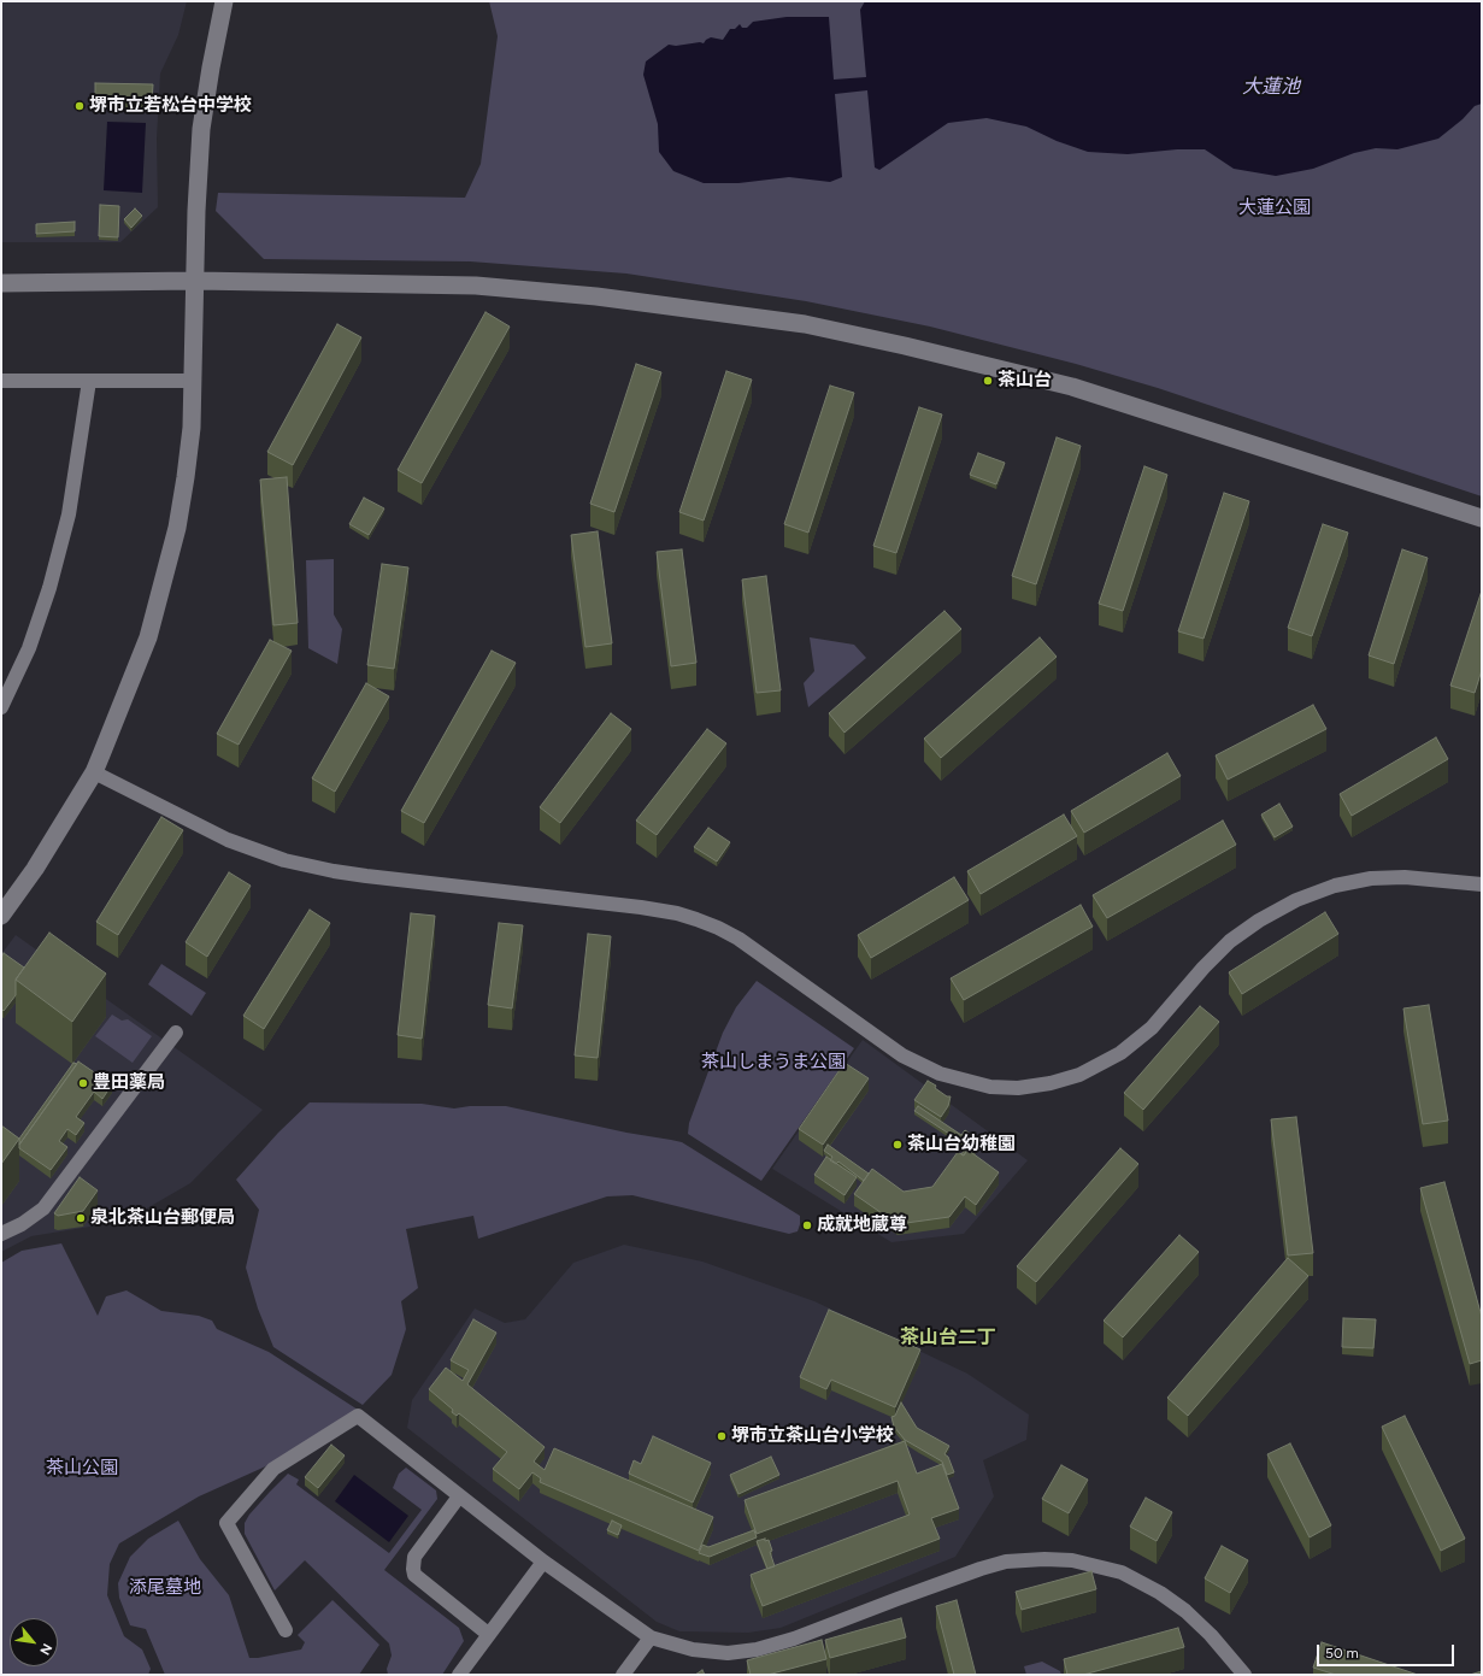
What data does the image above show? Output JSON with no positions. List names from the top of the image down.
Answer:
{
  "districts": ["茶山台二丁"],
  "water": ["大蓮池"],
  "parks": [
    "大蓮公園",
    "茶山しまうま公園",
    "茶山公園",
    "添尾墓地"
  ],
  "places": [
    "堺市立若松台中学校",
    "茶山台",
    "豊田薬局",
    "茶山台幼稚園",
    "泉北茶山台郵便局",
    "成就地蔵尊",
    "堺市立茶山台小学校"
  ],
  "scale_bar": "50 m",
  "north": "bottom right"
}
